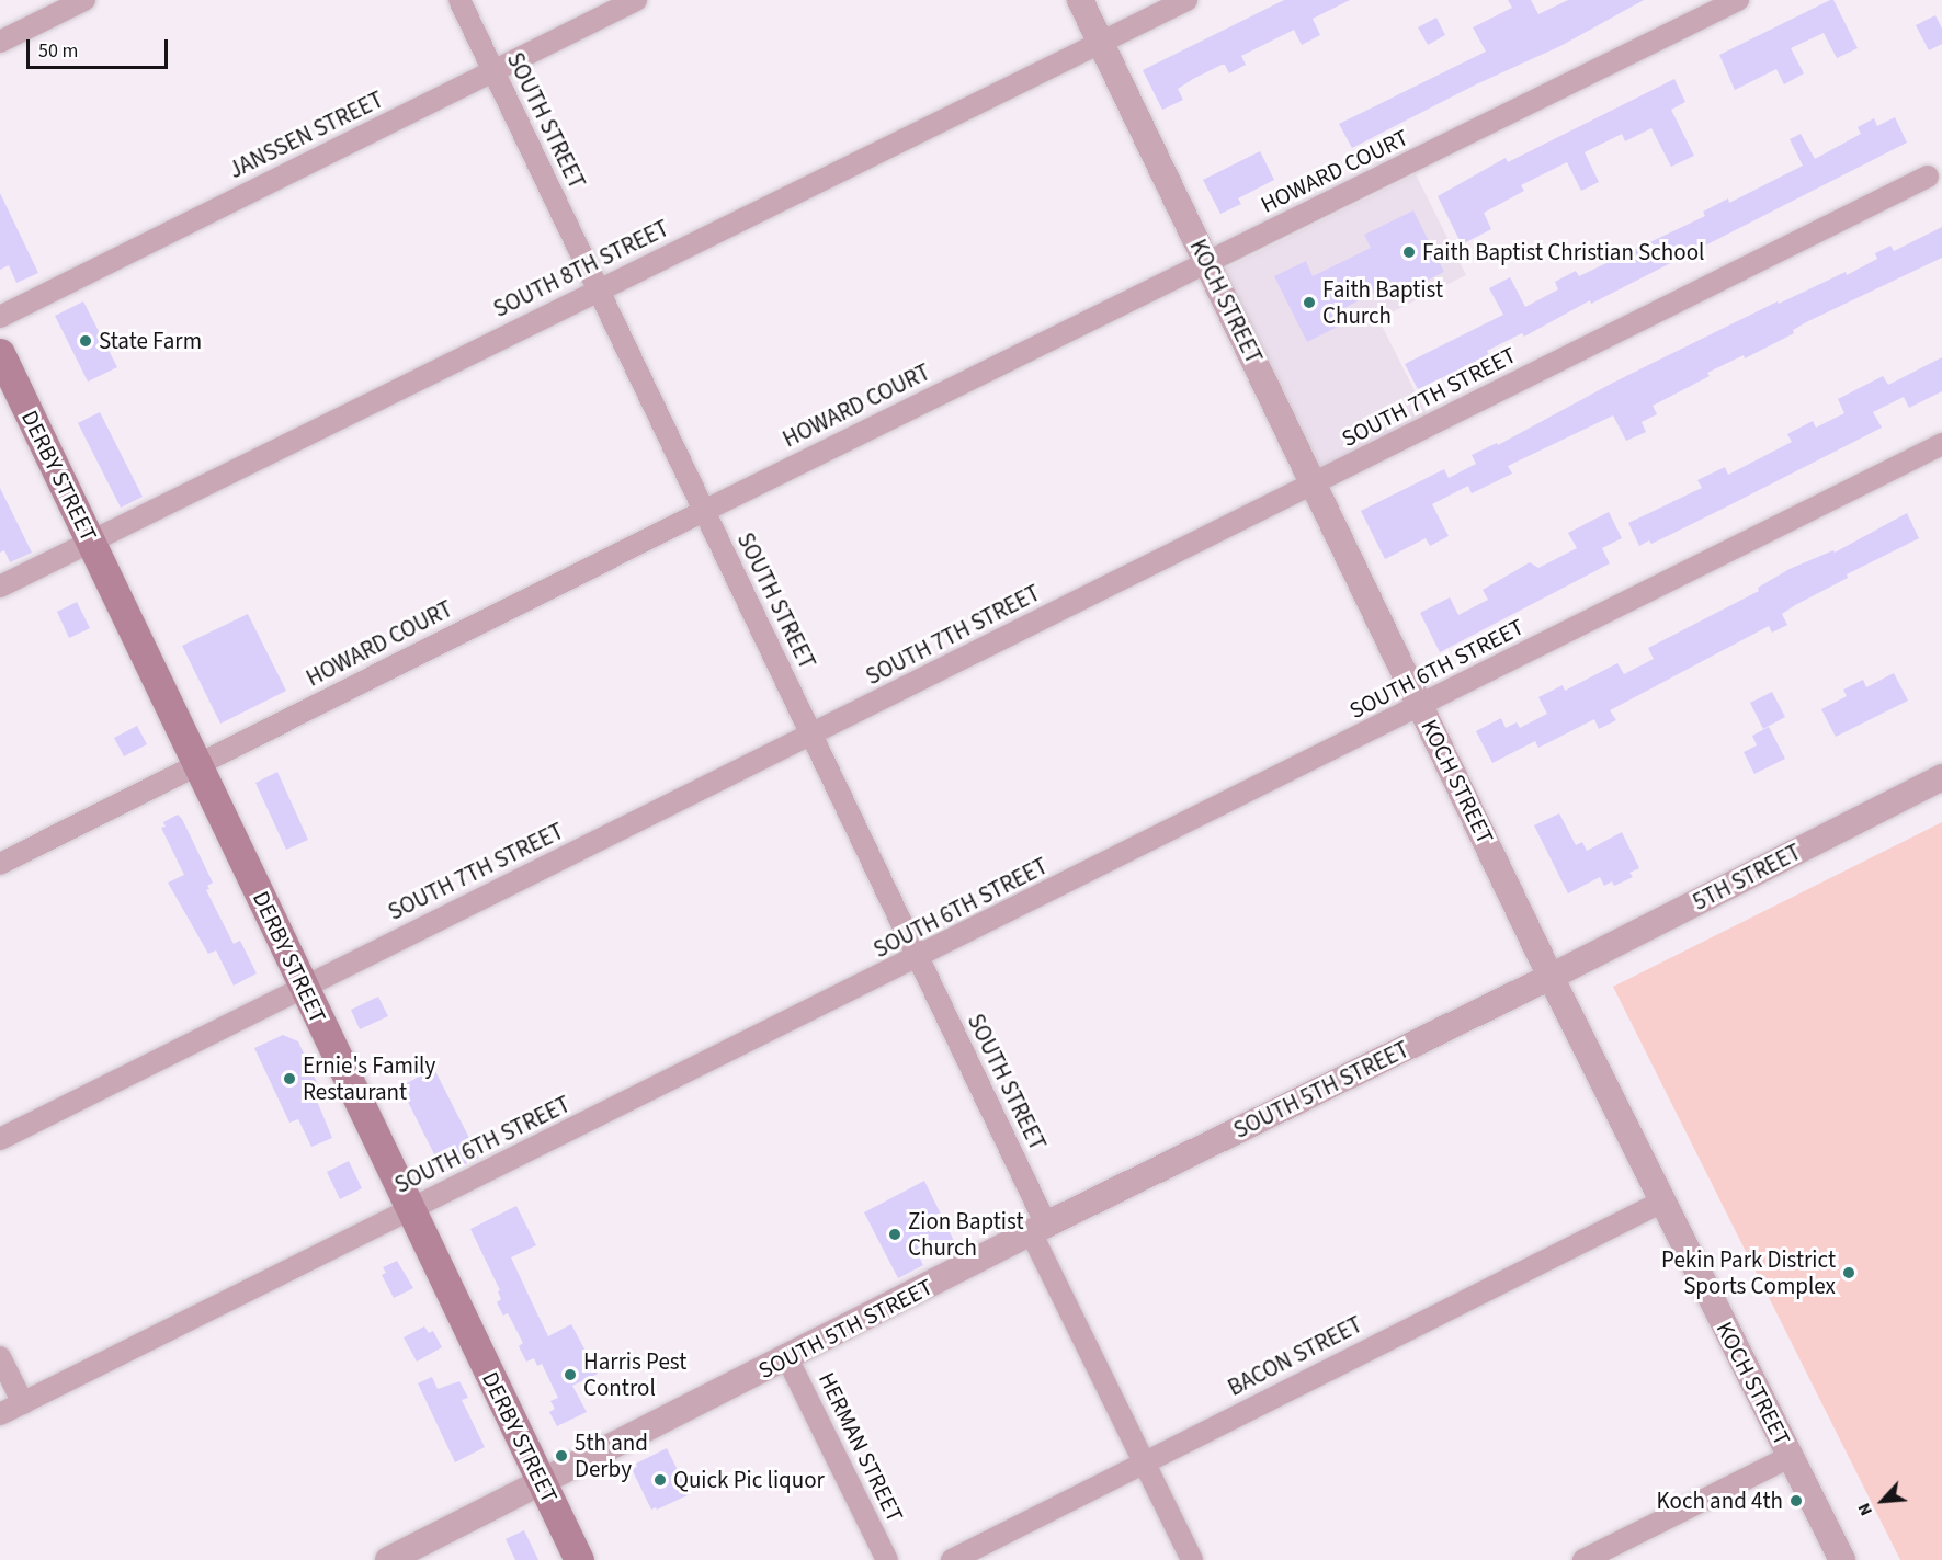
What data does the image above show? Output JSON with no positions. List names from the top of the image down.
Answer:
{
  "streets": {
    "main road": ["DERBY STREET"],
    "street": [
      "SOUTH STREET",
      "JANSSEN STREET",
      "HOWARD COURT",
      "SOUTH 8TH STREET",
      "KOCH STREET",
      "SOUTH 7TH STREET",
      "SOUTH 6TH STREET",
      "5TH STREET",
      "SOUTH 5TH STREET",
      "BACON STREET",
      "HERMAN STREET"
    ]
  },
  "crossings": [
    ["SOUTH STREET", "JANSSEN STREET"],
    ["SOUTH STREET", "HOWARD COURT"],
    ["SOUTH STREET", "SOUTH 8TH STREET"],
    ["SOUTH STREET", "SOUTH 7TH STREET"],
    ["SOUTH STREET", "SOUTH 6TH STREET"],
    ["SOUTH STREET", "SOUTH 5TH STREET"],
    ["SOUTH STREET", "BACON STREET"],
    ["HOWARD COURT", "KOCH STREET"],
    ["HOWARD COURT", "DERBY STREET"],
    ["SOUTH 8TH STREET", "KOCH STREET"],
    ["SOUTH 8TH STREET", "DERBY STREET"],
    ["KOCH STREET", "SOUTH 7TH STREET"],
    ["KOCH STREET", "SOUTH 6TH STREET"],
    ["KOCH STREET", "5TH STREET"],
    ["KOCH STREET", "SOUTH 5TH STREET"],
    ["KOCH STREET", "BACON STREET"],
    ["SOUTH 7TH STREET", "DERBY STREET"],
    ["DERBY STREET", "SOUTH 6TH STREET"],
    ["DERBY STREET", "SOUTH 5TH STREET"],
    ["5TH STREET", "SOUTH 5TH STREET"],
    ["SOUTH 5TH STREET", "HERMAN STREET"]
  ],
  "places": [
    "Faith Baptist Christian School",
    "Faith Baptist Church",
    "State Farm",
    "Ernie's Family Restaurant",
    "Zion Baptist Church",
    "Pekin Park District Sports Complex",
    "Harris Pest Control",
    "5th and Derby",
    "Quick Pic liquor",
    "Koch and 4th"
  ],
  "scale_bar": "50 m",
  "north": "bottom left"
}
